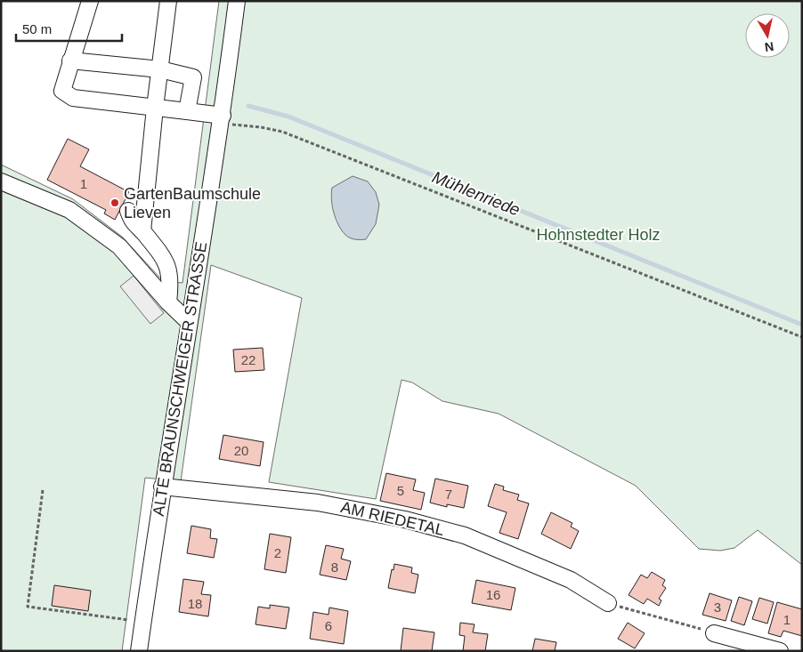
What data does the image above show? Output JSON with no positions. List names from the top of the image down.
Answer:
{
  "streets": {
    "street": ["ALTE BRAUNSCHWEIGER STRASSE", "AM RIEDETAL"]
  },
  "crossings": [
    ["ALTE BRAUNSCHWEIGER STRASSE", "AM RIEDETAL"]
  ],
  "water": ["Mühlenriede"],
  "parks": ["Hohnstedter Holz"],
  "places": ["GartenBaumschule Lieven"],
  "house_numbers": [
    "1",
    "22",
    "20",
    "5",
    "7",
    "2",
    "8",
    "16",
    "18",
    "3",
    "1",
    "6"
  ],
  "scale_bar": "50 m",
  "north": "bottom"
}
